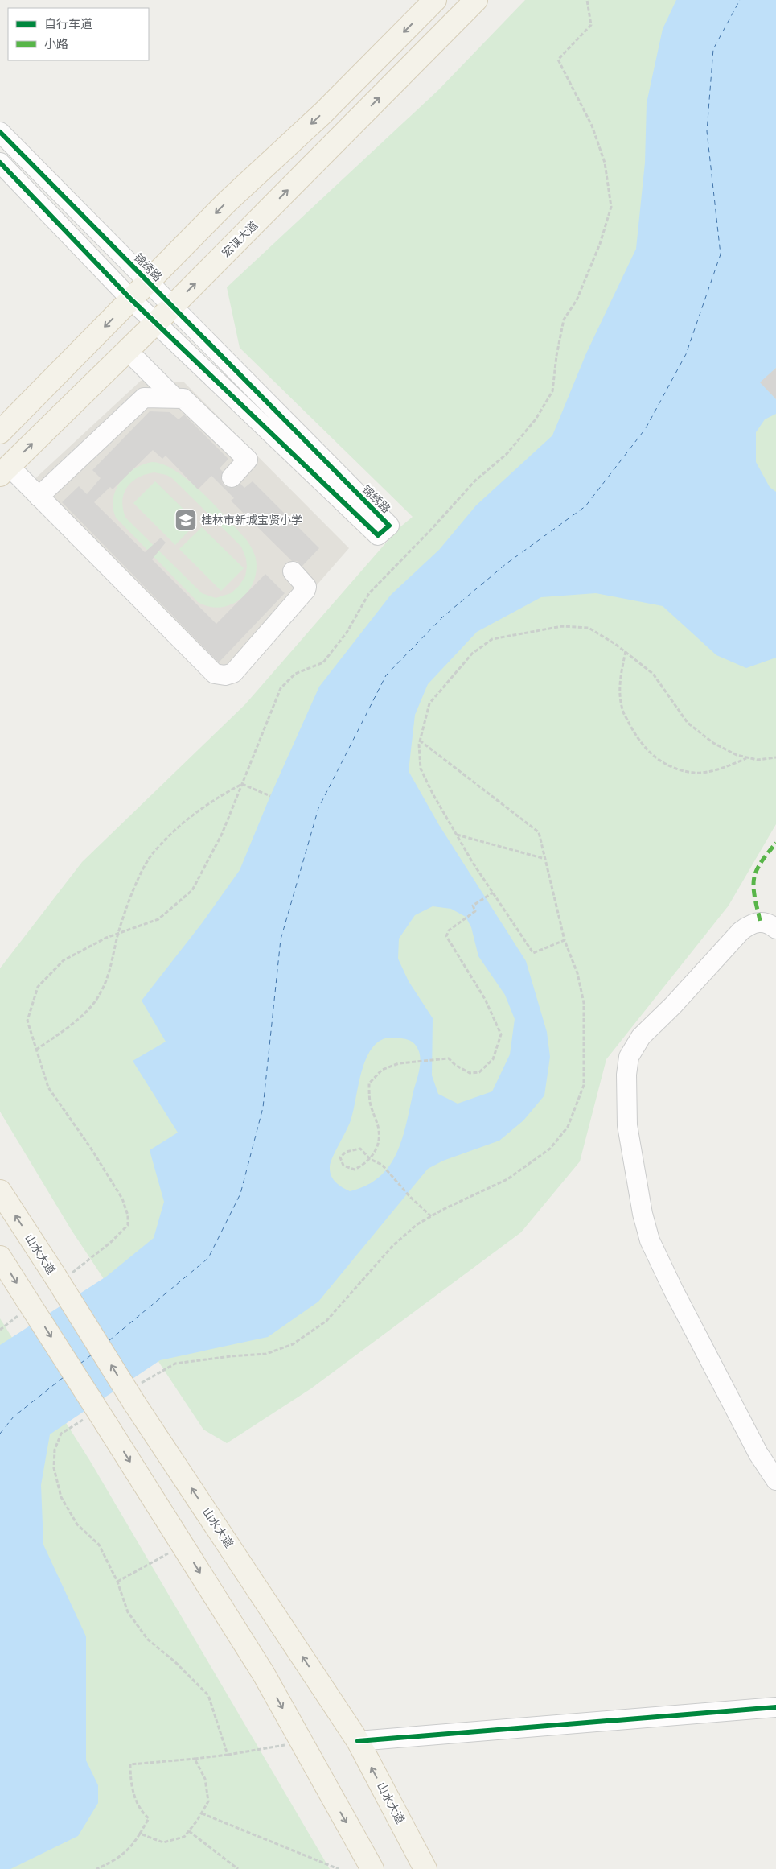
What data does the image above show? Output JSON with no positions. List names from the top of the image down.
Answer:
{
  "streets": {
    "main road": ["宏谋大道", "山水大道"],
    "street": ["锦绣路"]
  },
  "crossings": [
    ["宏谋大道", "锦绣路"]
  ],
  "places": {
    "school or university": ["桂林市新城宝贤小学"]
  },
  "legend": ["自行车道", "小路"]
}
